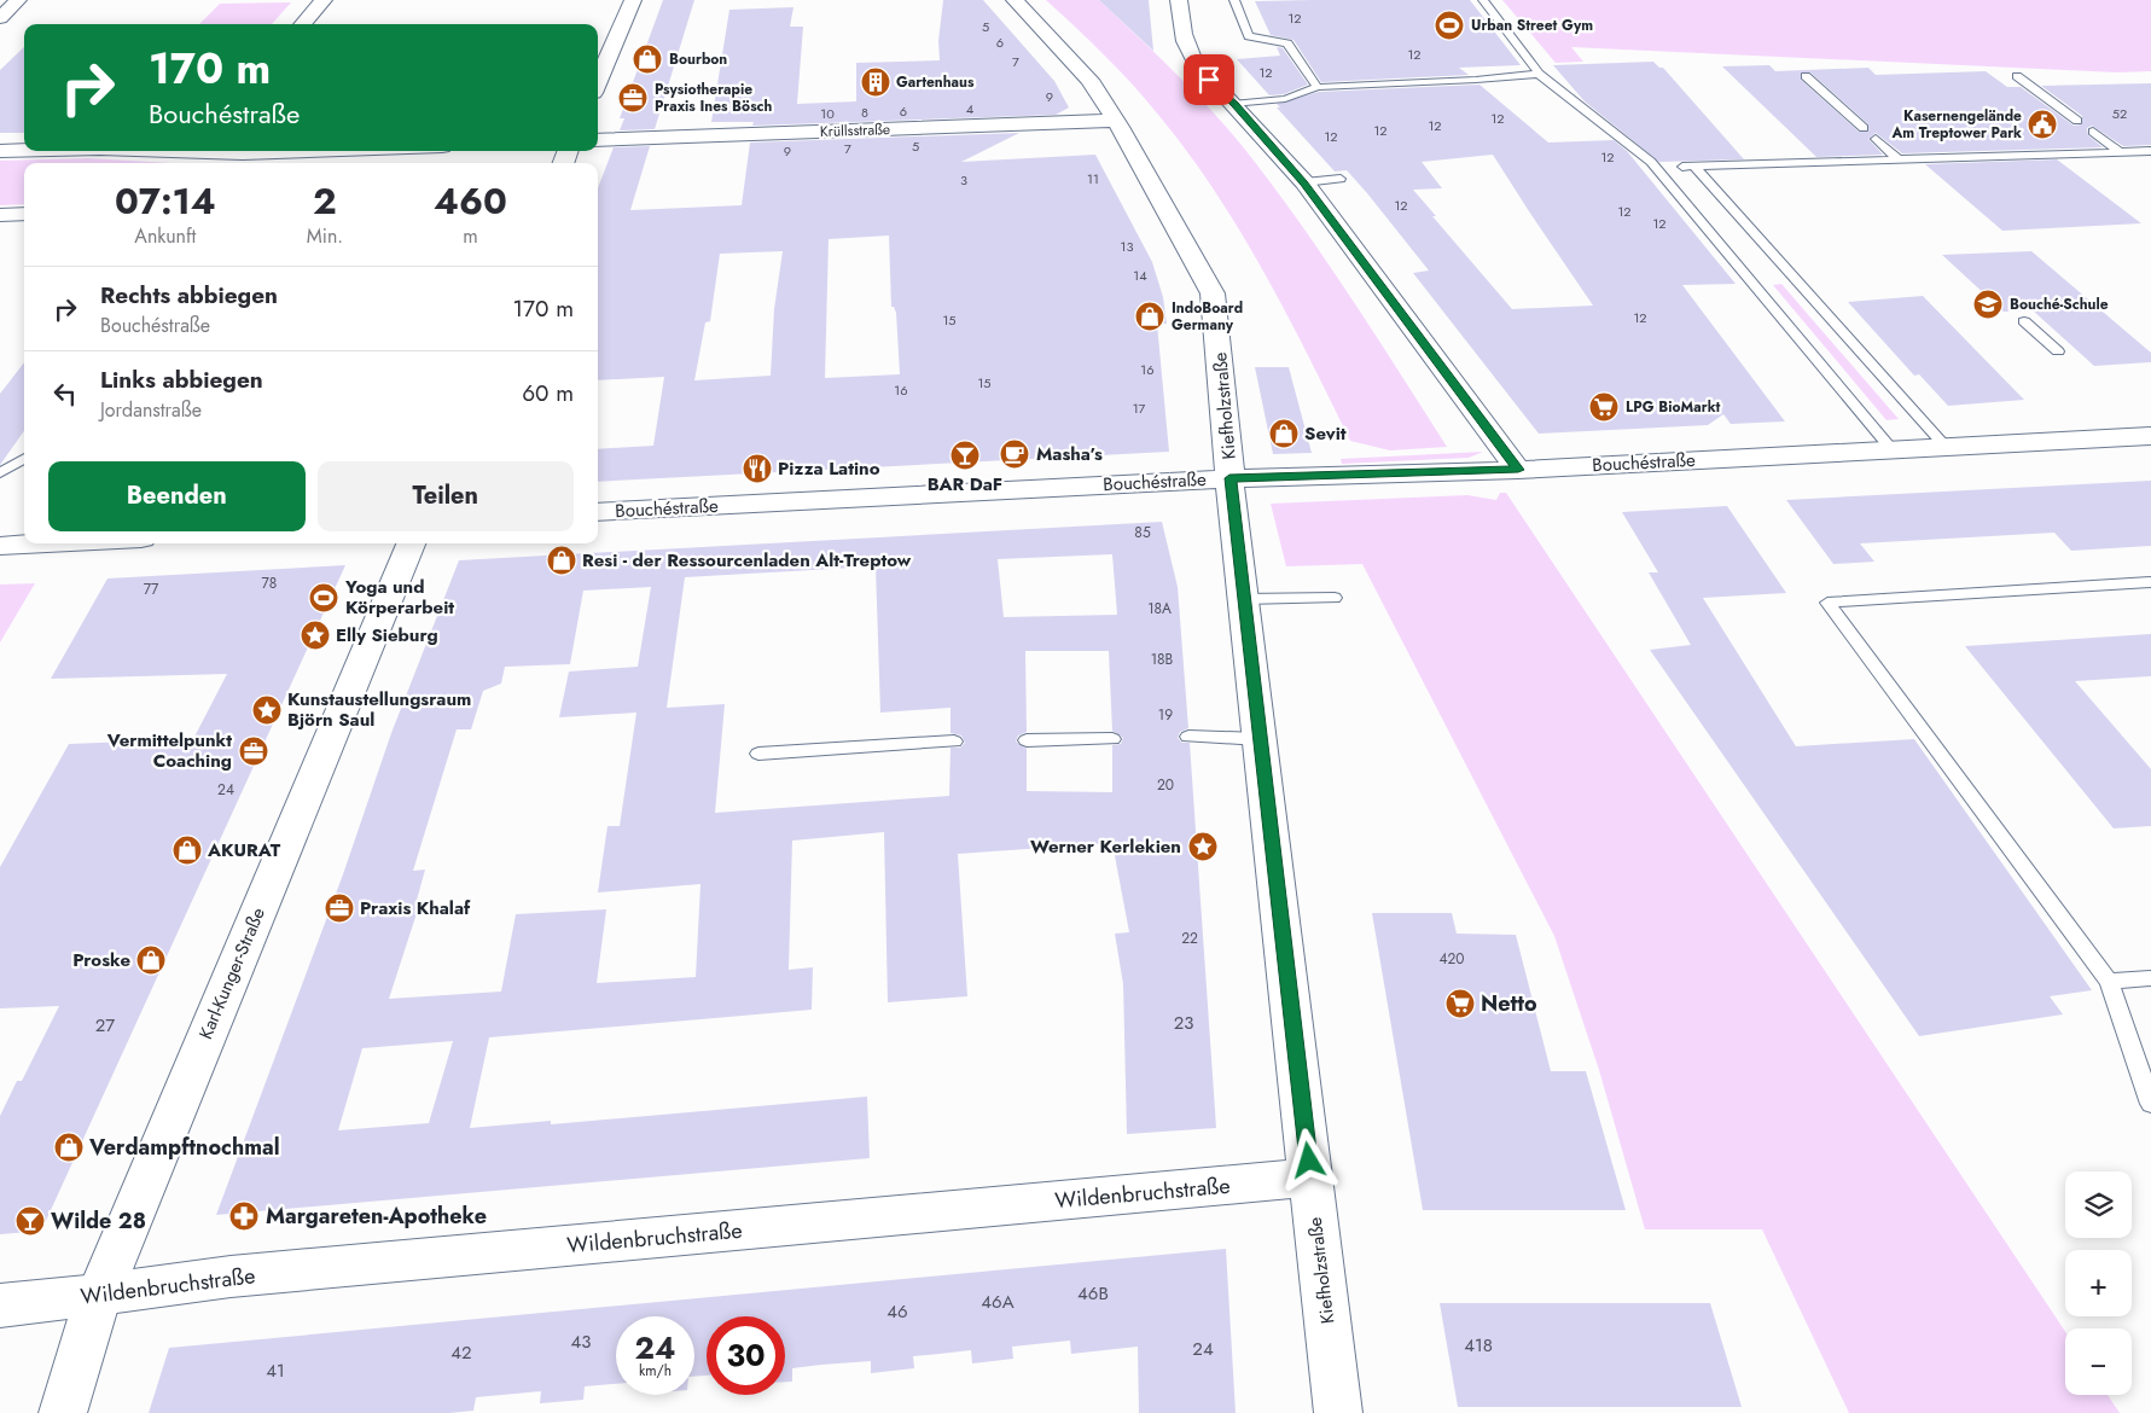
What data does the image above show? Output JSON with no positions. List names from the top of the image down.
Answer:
{
  "streets": {
    "street": [
      "Krüllsstraße",
      "Kiefholzstraße",
      "Bouchéstraße",
      "Karl-Kunger-Straße",
      "Wildenbruchstraße"
    ]
  },
  "crossings": [
    ["Krüllsstraße", "Kiefholzstraße"],
    ["Kiefholzstraße", "Bouchéstraße"],
    ["Kiefholzstraße", "Wildenbruchstraße"],
    ["Karl-Kunger-Straße", "Wildenbruchstraße"]
  ],
  "places": {
    "sports": ["Urban Street Gym", "Yoga und Körperarbeit"],
    "shop": [
      "Bourbon",
      "IndoBoard Germany",
      "Sevit",
      "Resi - der Ressourcenladen Alt-Treptow",
      "AKURAT",
      "Proske",
      "Verdampftnochmal"
    ],
    "building": ["Gartenhaus"],
    "office": ["Psysiotherapie Praxis Ines Bösch", "Vermittelpunkt Coaching", "Praxis Khalaf"],
    "public building": ["Kasernengelände Am Treptower Park"],
    "school or university": ["Bouché-Schule"],
    "supermarket": ["LPG BioMarkt", "Netto"],
    "cafe": ["Masha’s"],
    "bar": ["BAR DaF", "Wilde 28"],
    "restaurant": ["Pizza Latino"],
    "place": ["Elly Sieburg", "Kunstaustellungsraum Björn Saul", "Werner Kerlekien"],
    "pharmacy": ["Margareten-Apotheke"]
  },
  "house_numbers": [
    "12",
    "5",
    "6",
    "12",
    "7",
    "12",
    "9",
    "4",
    "6",
    "8",
    "10",
    "52",
    "12",
    "12",
    "12",
    "12",
    "5",
    "7",
    "9",
    "12",
    "11",
    "3",
    "12",
    "12",
    "12",
    "13",
    "14",
    "12",
    "15",
    "16",
    "15",
    "16",
    "17",
    "85",
    "78",
    "77",
    "18A",
    "18B",
    "19",
    "20",
    "24",
    "22",
    "420",
    "23",
    "27",
    "46B",
    "46A",
    "46",
    "43",
    "418",
    "24",
    "42",
    "41"
  ],
  "page": {
    "turn": ["170 m", "Bouchéstraße"],
    "eta": [
      "07:14",
      "Ankunft",
      "2",
      "Min.",
      "460",
      "m"
    ],
    "list": [
      {
        "name": "Rechts abbiegen",
        "note": "Bouchéstraße",
        "value": "170 m"
      },
      {
        "name": "Links abbiegen",
        "note": "Jordanstraße",
        "value": "60 m"
      }
    ],
    "buttons": ["Beenden", "Teilen"],
    "map_buttons": ["+", "−"],
    "speed": "24 km/h",
    "limit": "30"
  }
}
